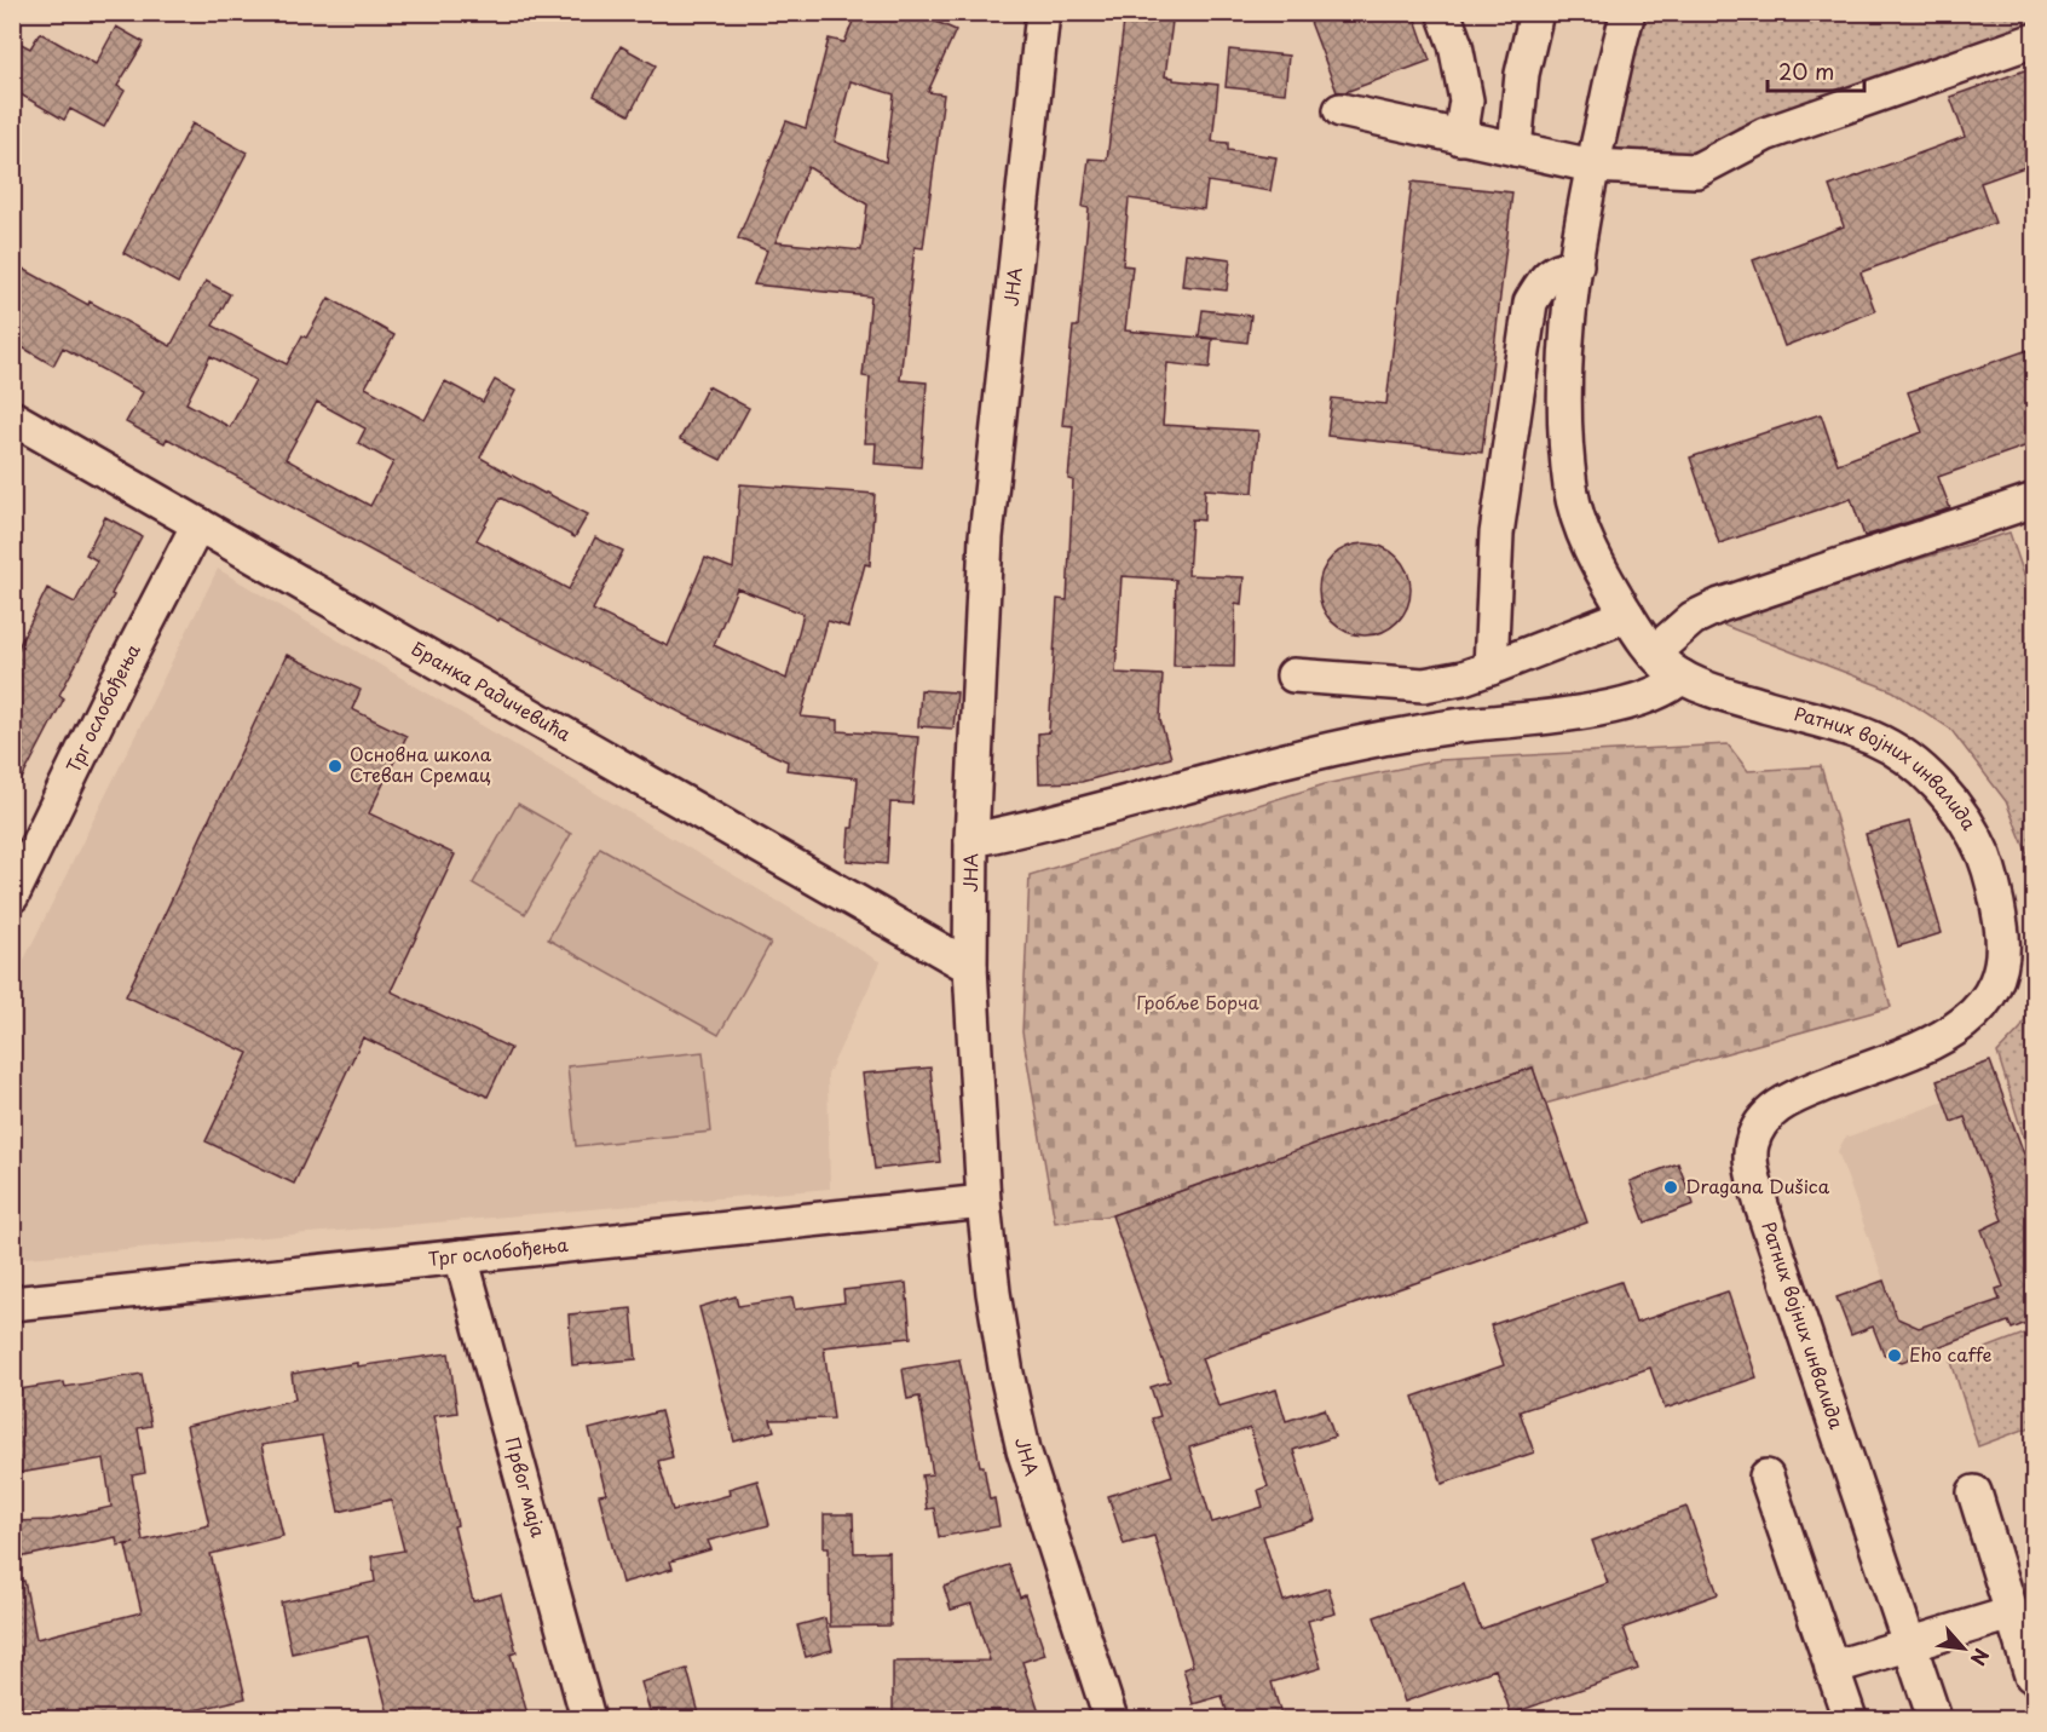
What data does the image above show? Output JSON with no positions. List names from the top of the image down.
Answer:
{
  "streets": {
    "street": [
      "ЈНА",
      "Бранка Радичевића",
      "Трг ослобођења",
      "Ратних војних инвалида",
      "Првог маја"
    ]
  },
  "crossings": [
    ["ЈНА", "Бранка Радичевића"],
    ["ЈНА", "Трг ослобођења"],
    ["Бранка Радичевића", "Трг ослобођења"],
    ["Трг ослобођења", "Првог маја"]
  ],
  "parks": ["Гробље Борча"],
  "places": ["Основна школа Стеван Сремац", "Dragana Dušica", "Eho caffe"],
  "scale_bar": "20 m",
  "north": "bottom right"
}
